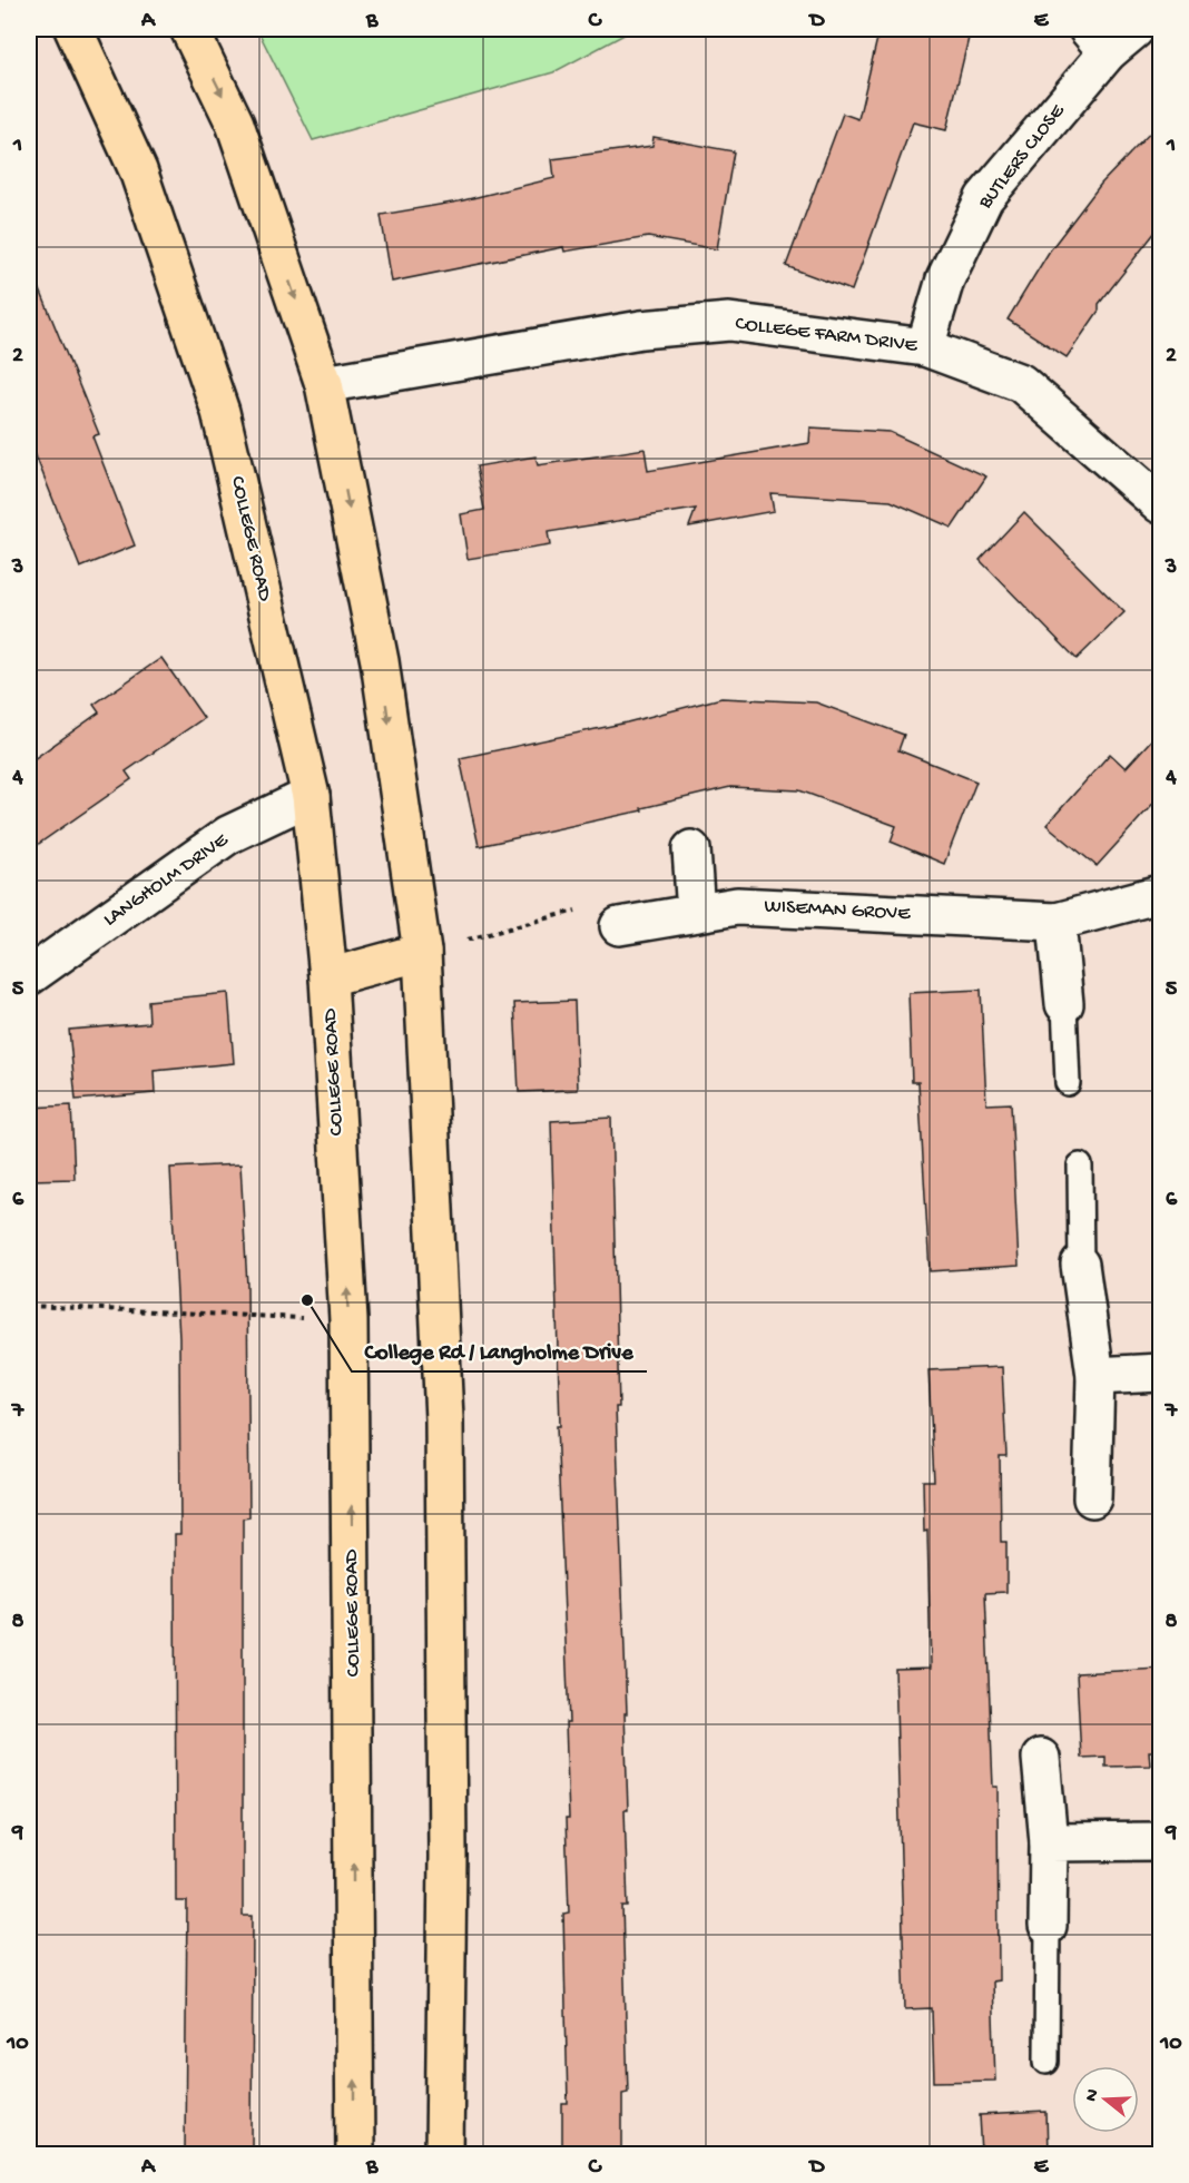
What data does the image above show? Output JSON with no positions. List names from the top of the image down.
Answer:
{
  "streets": {
    "main road": ["COLLEGE ROAD"],
    "street": [
      "BUTLERS CLOSE",
      "COLLEGE FARM DRIVE",
      "LANGHOLM DRIVE",
      "WISEMAN GROVE"
    ]
  },
  "crossings": [
    ["BUTLERS CLOSE", "COLLEGE FARM DRIVE"],
    ["COLLEGE ROAD", "LANGHOLM DRIVE"]
  ],
  "places": ["College Rd / Langholme Drive"],
  "north": "left",
  "grid": {
    "columns": [
      "A",
      "B",
      "C",
      "D",
      "E"
    ],
    "rows": [
      "1",
      "2",
      "3",
      "4",
      "5",
      "6",
      "7",
      "8",
      "9",
      "10"
    ]
  }
}
